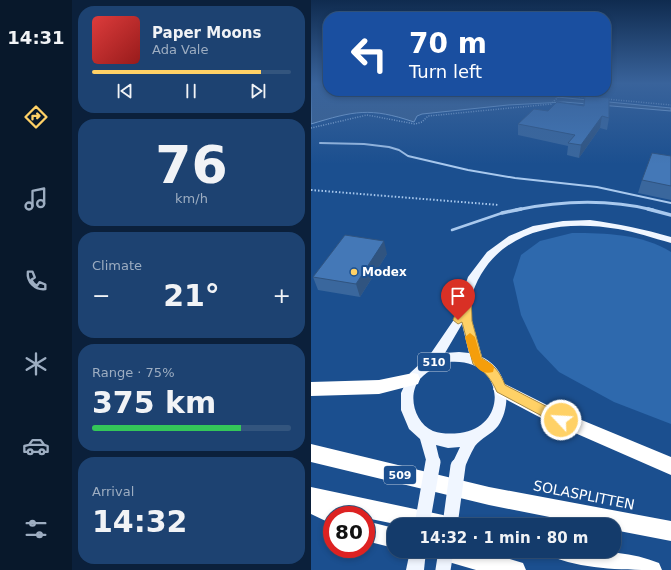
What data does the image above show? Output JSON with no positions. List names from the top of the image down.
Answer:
{
  "streets": {
    "highway": ["509", "SOLASPLITTEN"],
    "main road": ["510"]
  },
  "places": ["Modex"],
  "page": {
    "tabs": "14:31",
    "turn": ["70 m", "Turn left"],
    "song": ["Paper Moons", "Ada Vale"],
    "tile": [
      ["76", "km/h"],
      "Climate",
      ["Range · 75%", "375 km"],
      ["Arrival", "14:32"]
    ],
    "heat": ["−", "21°", "+"],
    "limit": "80",
    "trip": "14:32 · 1 min · 80 m"
  }
}
